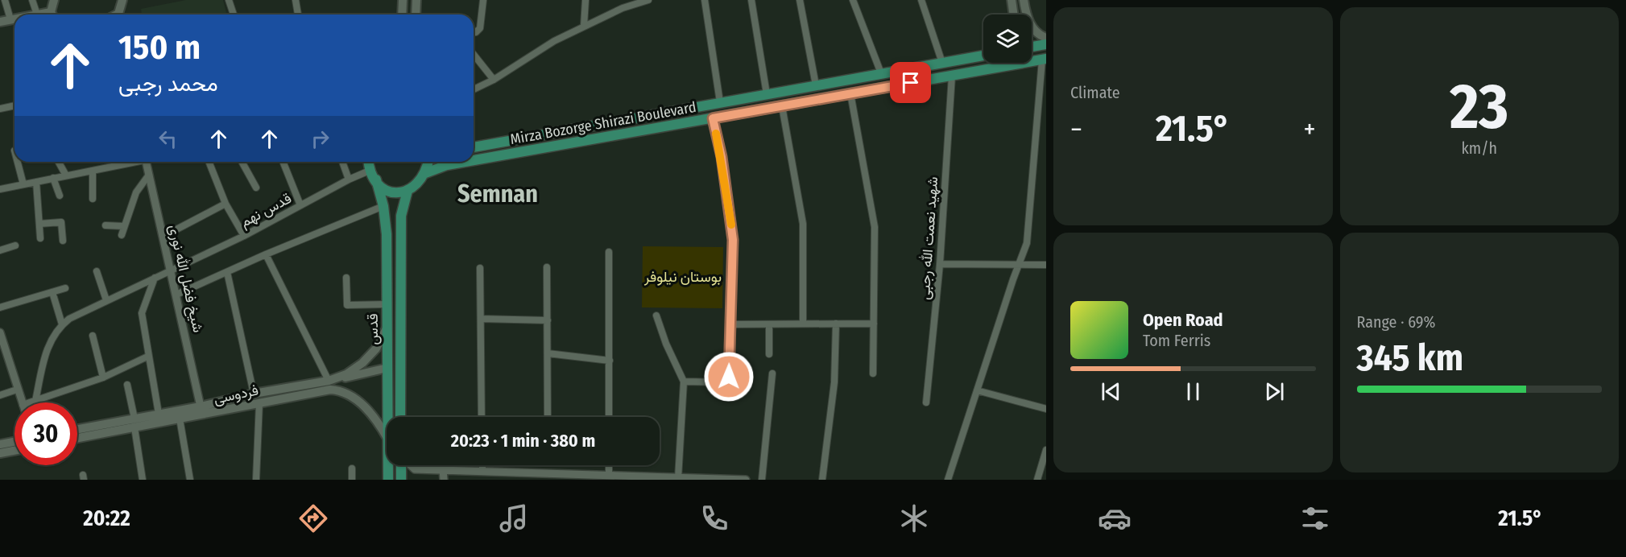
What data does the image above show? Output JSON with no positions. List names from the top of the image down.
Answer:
{
  "streets": {
    "main road": ["Mirza Bozorge Shirazi Boulevard", "قدس", "فردوسی"],
    "street": ["قدس نهم", "شهید نعمت الله رجبی", "شیخ فضل الله نوری"]
  },
  "crossings": [
    ["Mirza Bozorge Shirazi Boulevard", "شهید نعمت الله رجبی"],
    ["قدس نهم", "شیخ فضل الله نوری"],
    ["شیخ فضل الله نوری", "فردوسی"],
    ["قدس", "فردوسی"]
  ],
  "districts": ["Semnan"],
  "parks": ["بوستان نیلوفر"],
  "page": {
    "tile": [
      "Climate",
      ["23", "km/h"],
      ["Range · 69%", "345 km"]
    ],
    "turn": ["150 m", "محمد رجبی"],
    "heat": ["−", "21.5°", "+"],
    "song": ["Open Road", "Tom Ferris"],
    "limit": "30",
    "trip": "20:23 · 1 min · 380 m",
    "tabs": ["20:22", "21.5°"]
  }
}
